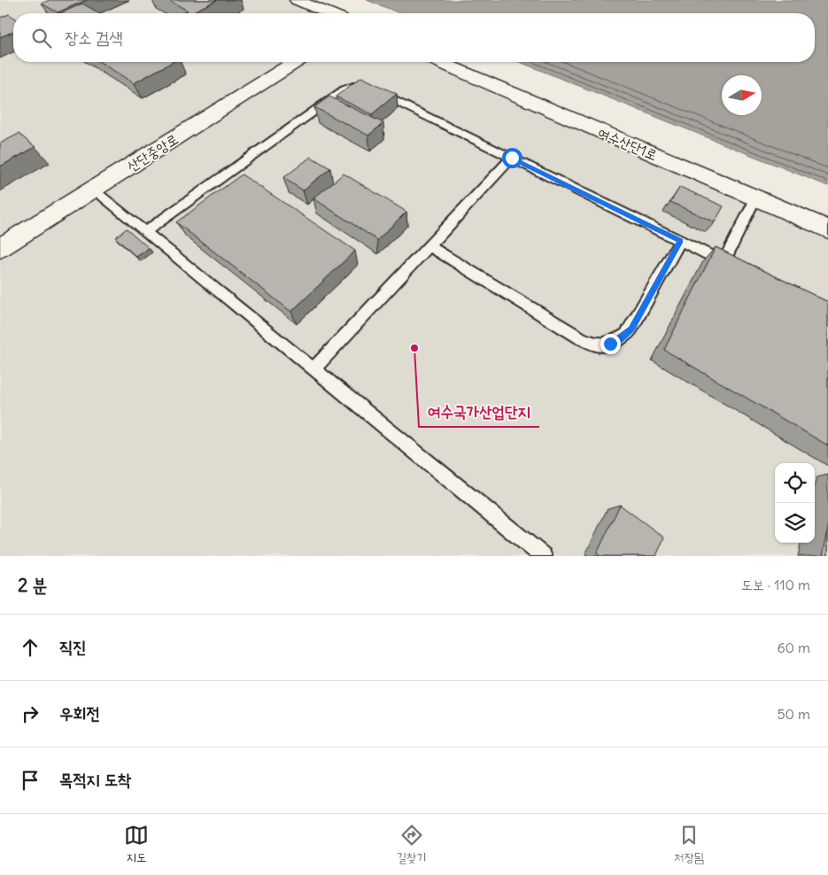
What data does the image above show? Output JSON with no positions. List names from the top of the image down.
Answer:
{
  "streets": {
    "street": ["여수산단1로", "산단중앙로"]
  },
  "places": ["여수국가산업단지"],
  "north": "right",
  "page": {
    "search": "장소 검색",
    "heading": ["2 분", "도보 · 110 m"],
    "list": [
      ["직진", "60 m"],
      ["우회전", "50 m"],
      "목적지 도착"
    ],
    "nav": ["지도", "길찾기", "저장됨"]
  }
}
